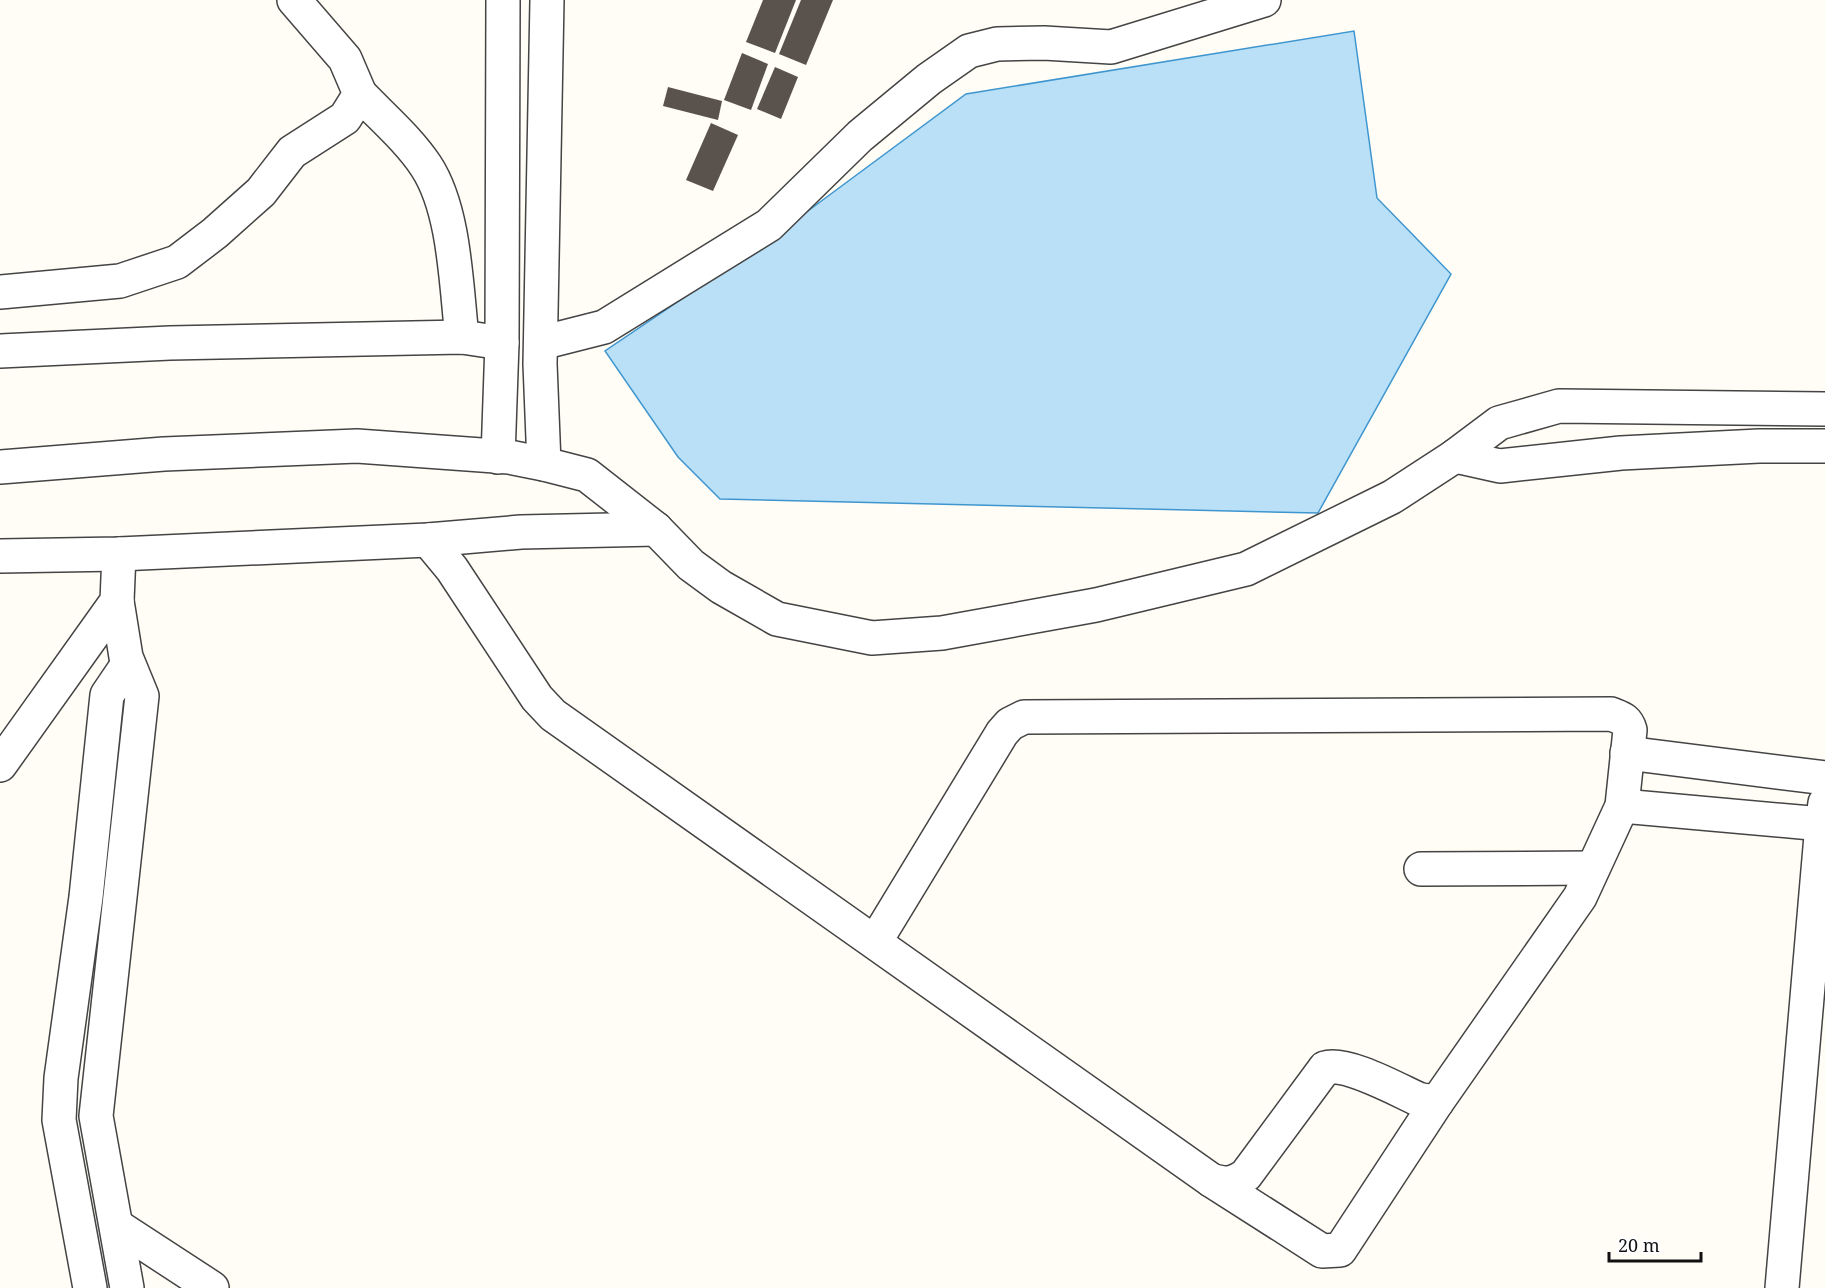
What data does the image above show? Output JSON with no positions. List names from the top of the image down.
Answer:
{
  "scale_bar": "20 m"
}
